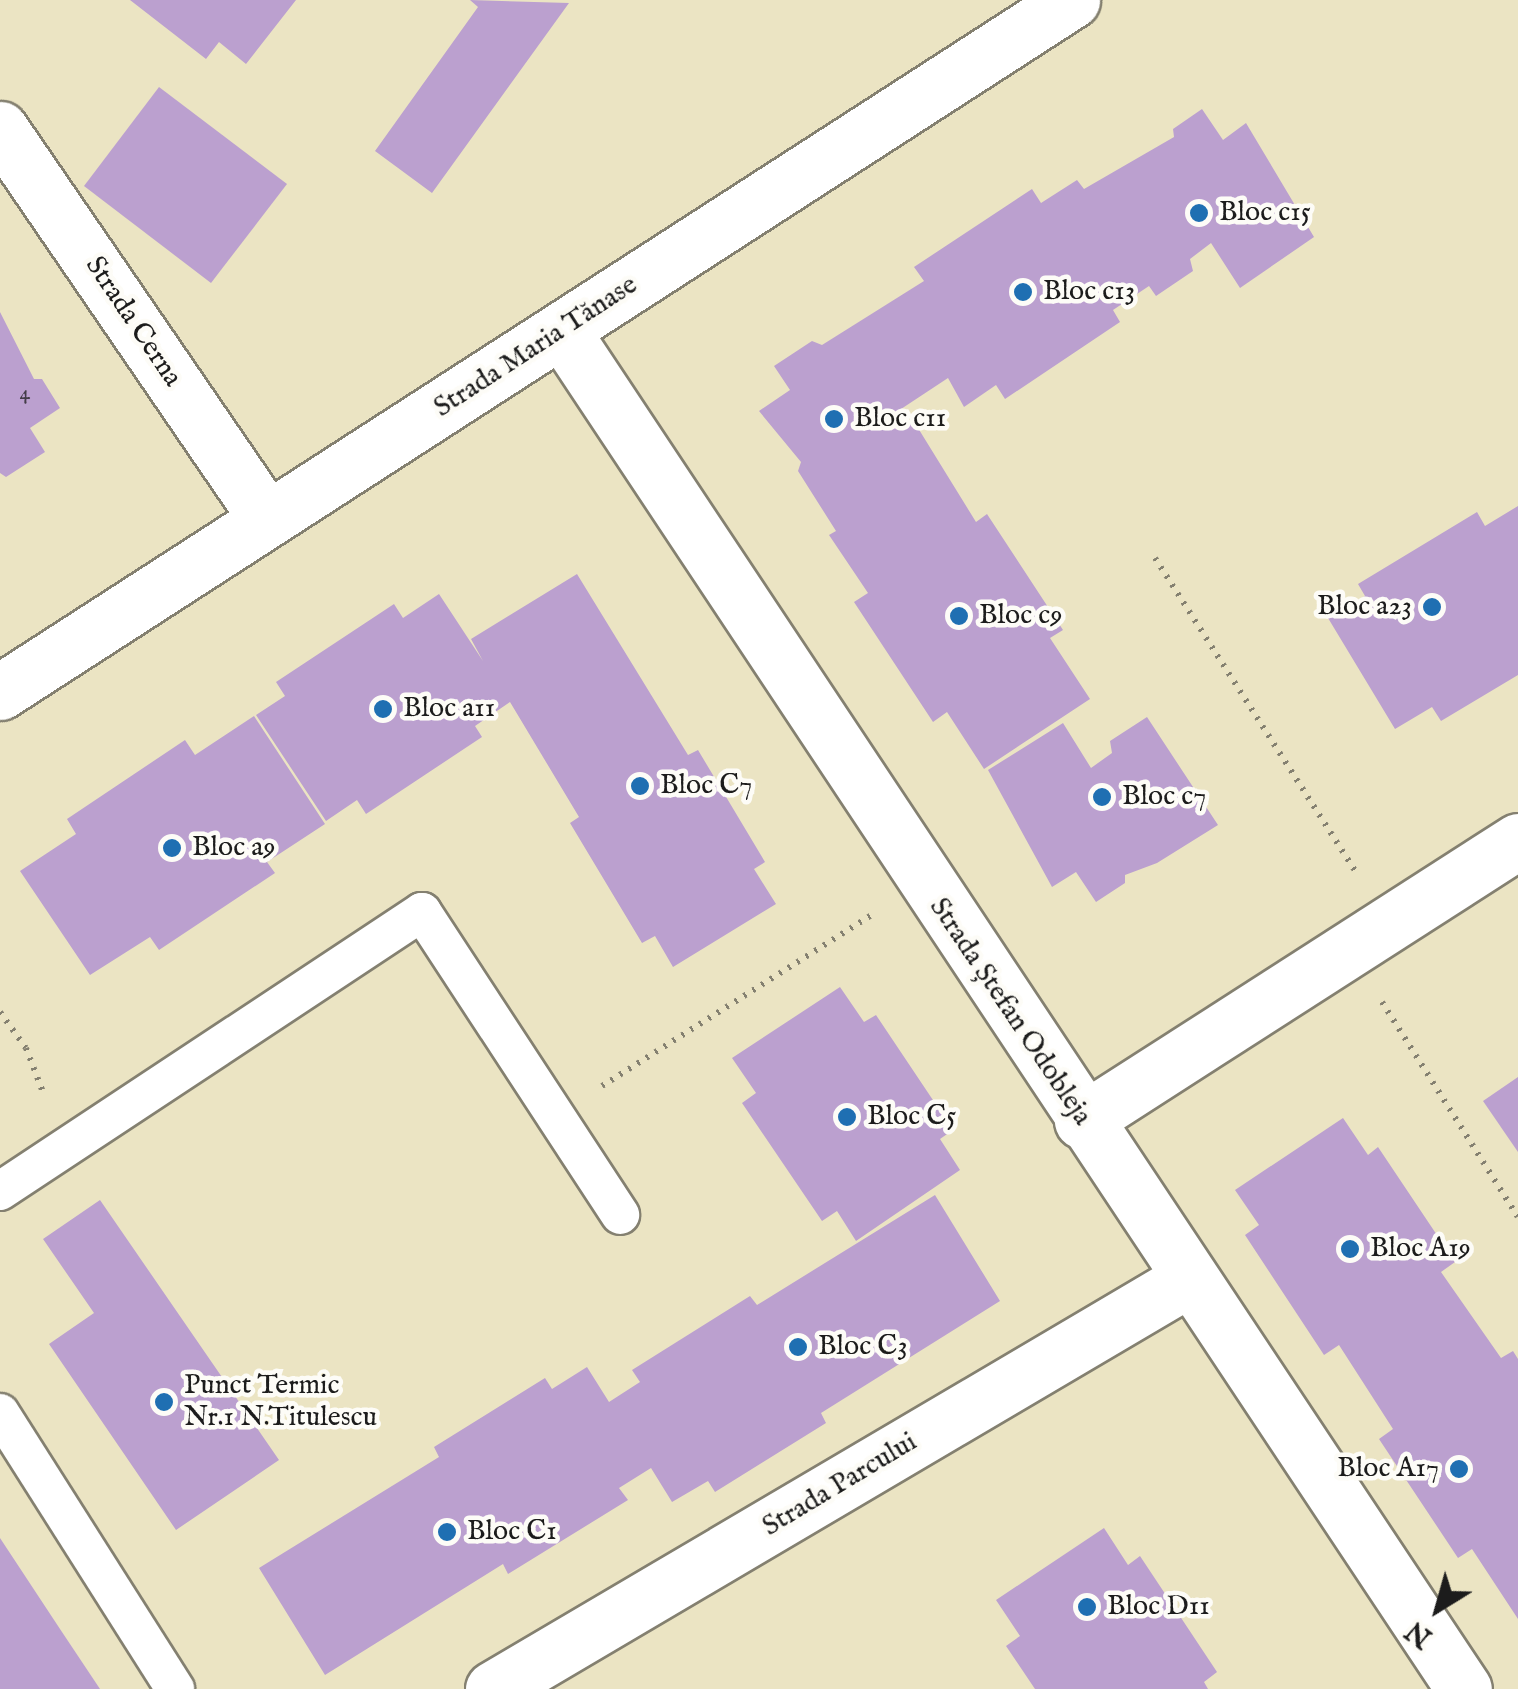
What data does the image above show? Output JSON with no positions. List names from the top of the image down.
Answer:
{
  "streets": {
    "street": [
      "Strada Cerna",
      "Strada Maria Tănase",
      "Strada Ștefan Odobleja",
      "Strada Parcului"
    ]
  },
  "crossings": [
    ["Strada Cerna", "Strada Maria Tănase"],
    ["Strada Maria Tănase", "Strada Ștefan Odobleja"],
    ["Strada Ștefan Odobleja", "Strada Parcului"]
  ],
  "places": [
    "Bloc c15",
    "Bloc c13",
    "Bloc c11",
    "Bloc a23",
    "Bloc c9",
    "Bloc a11",
    "Bloc C7",
    "Bloc c7",
    "Bloc a9",
    "Bloc C5",
    "Bloc A19",
    "Bloc C3",
    "Punct Termic Nr.1 N.Titulescu",
    "Bloc A17",
    "Bloc C1",
    "Bloc D11"
  ],
  "house_numbers": ["4"],
  "north": "bottom left"
}
